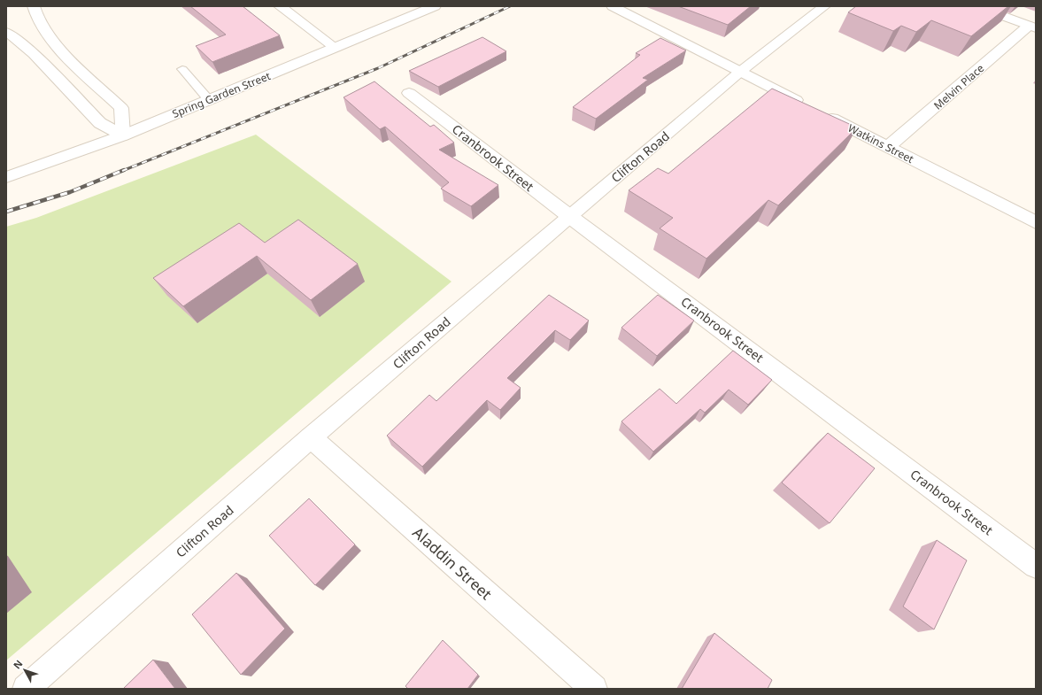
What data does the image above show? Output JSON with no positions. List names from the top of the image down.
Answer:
{
  "streets": {
    "main road": [
      "Melvin Place",
      "Spring Garden Street",
      "Watkins Street",
      "Clifton Road",
      "Cranbrook Street",
      "Aladdin Street"
    ]
  },
  "crossings": [
    ["Melvin Place", "Watkins Street"],
    ["Watkins Street", "Clifton Road"],
    ["Clifton Road", "Cranbrook Street"],
    ["Clifton Road", "Aladdin Street"]
  ],
  "north": "top left"
}
